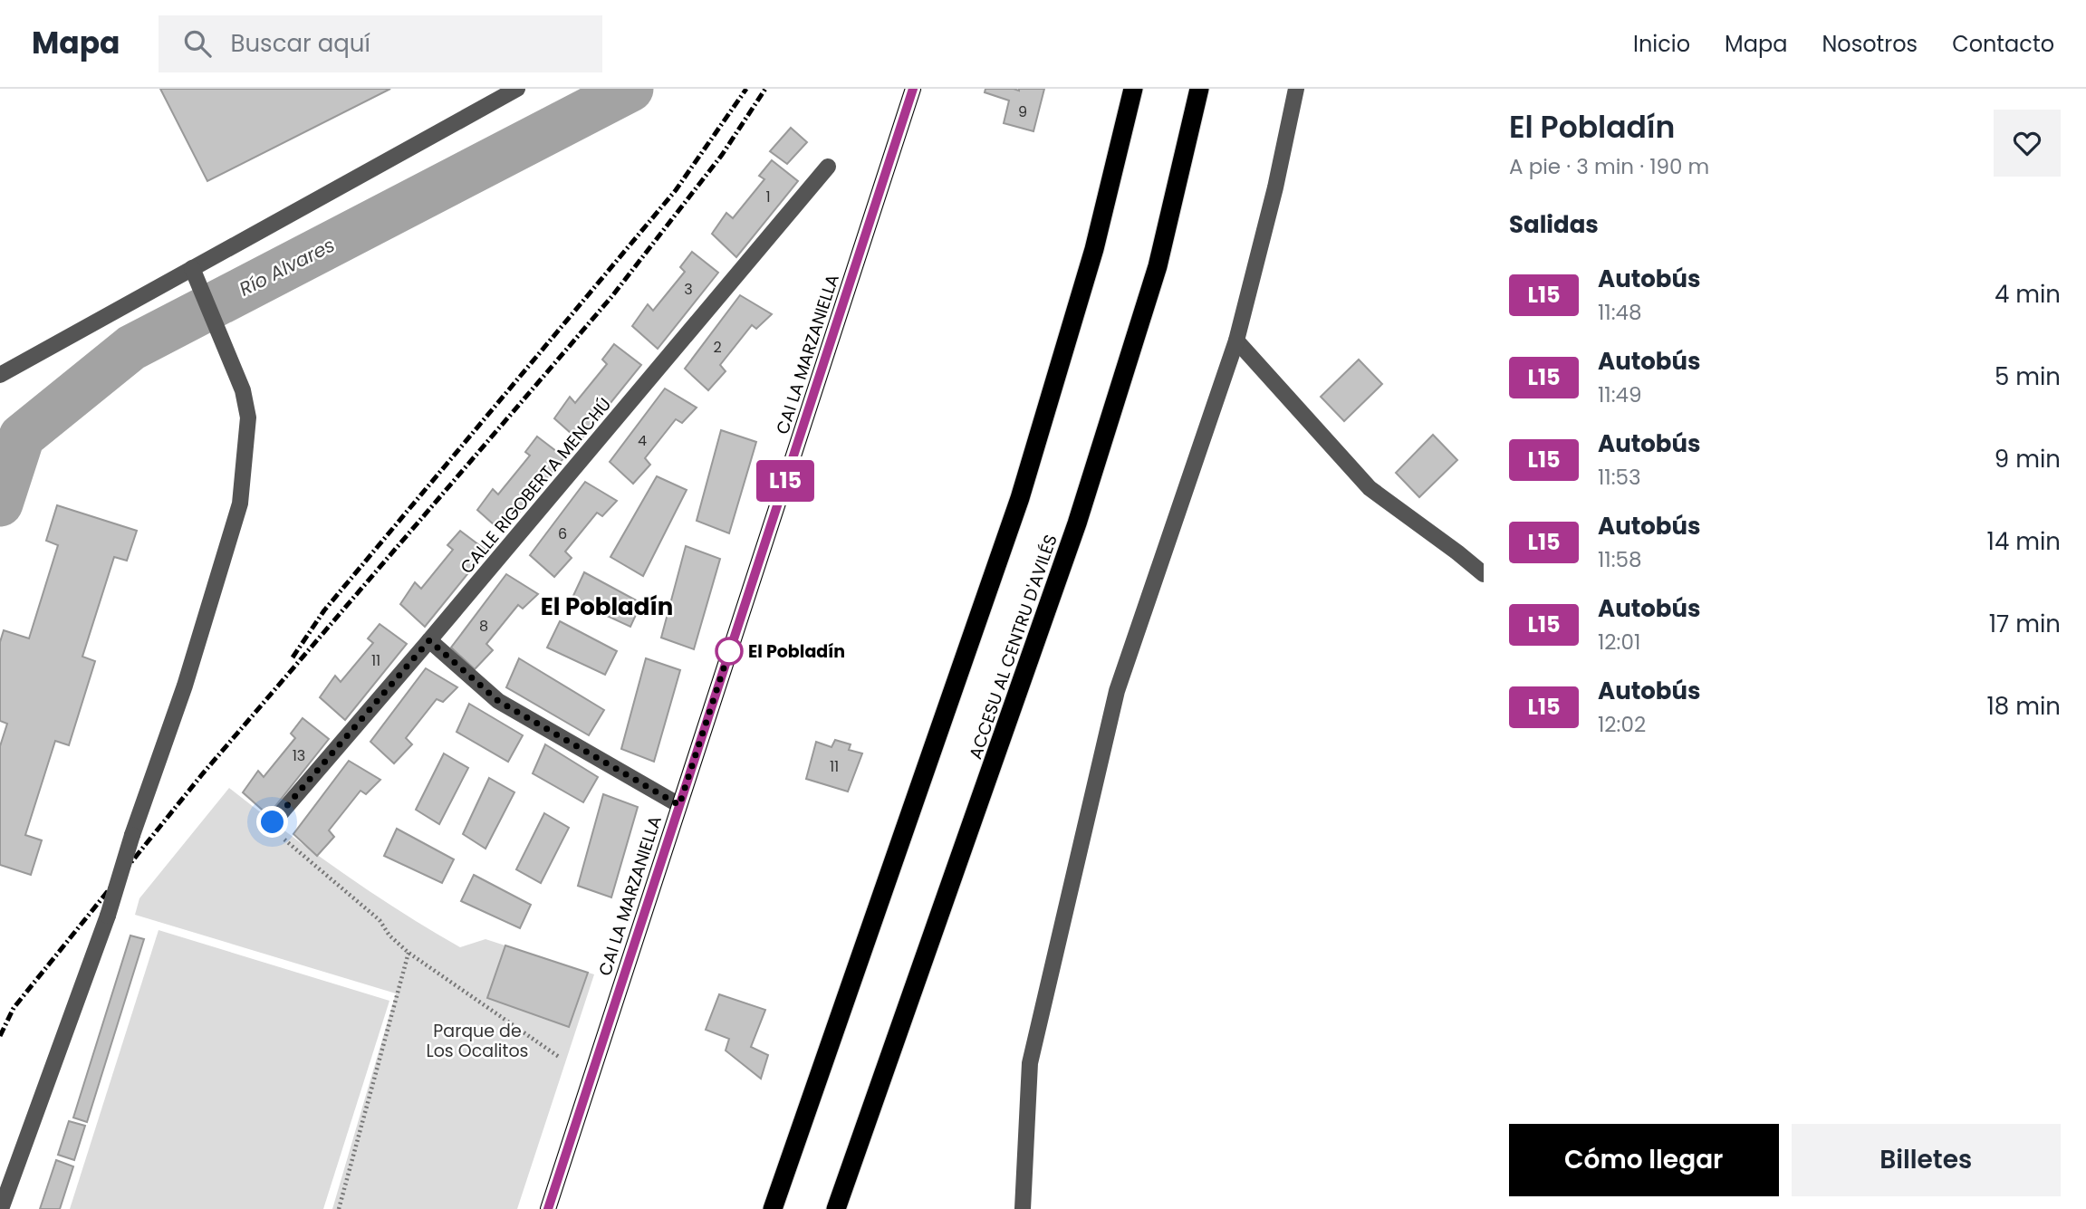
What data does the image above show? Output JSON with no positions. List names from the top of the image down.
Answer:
{
  "streets": {
    "highway": ["ACCESU AL CENTRU D'AVILÉS"],
    "main road": ["CAI LA MARZANIELLA"],
    "street": ["CALLE RIGOBERTA MENCHÚ"]
  },
  "districts": ["El Pobladín"],
  "water": ["Río Alvares"],
  "parks": ["Parque de Los Ocalitos"],
  "places": ["El Pobladín"],
  "lines": ["bus line L15"],
  "house_numbers": [
    "9",
    "1",
    "3",
    "2",
    "4",
    "6",
    "8",
    "11",
    "13",
    "11"
  ],
  "page": {
    "header": "Mapa",
    "search": "Buscar aquí",
    "nav": [
      "Inicio",
      "Mapa",
      "Nosotros",
      "Contacto"
    ],
    "on_map": "L15",
    "heading": [
      ["El Pobladín", "A pie · 3 min · 190 m"],
      "Salidas"
    ],
    "list": [
      {
        "mark": "L15",
        "name": "Autobús",
        "note": "11:48",
        "value": "4 min"
      },
      {
        "mark": "L15",
        "name": "Autobús",
        "note": "11:49",
        "value": "5 min"
      },
      {
        "mark": "L15",
        "name": "Autobús",
        "note": "11:53",
        "value": "9 min"
      },
      {
        "mark": "L15",
        "name": "Autobús",
        "note": "11:58",
        "value": "14 min"
      },
      {
        "mark": "L15",
        "name": "Autobús",
        "note": "12:01",
        "value": "17 min"
      },
      {
        "mark": "L15",
        "name": "Autobús",
        "note": "12:02",
        "value": "18 min"
      }
    ],
    "buttons": ["Cómo llegar", "Billetes"]
  }
}
